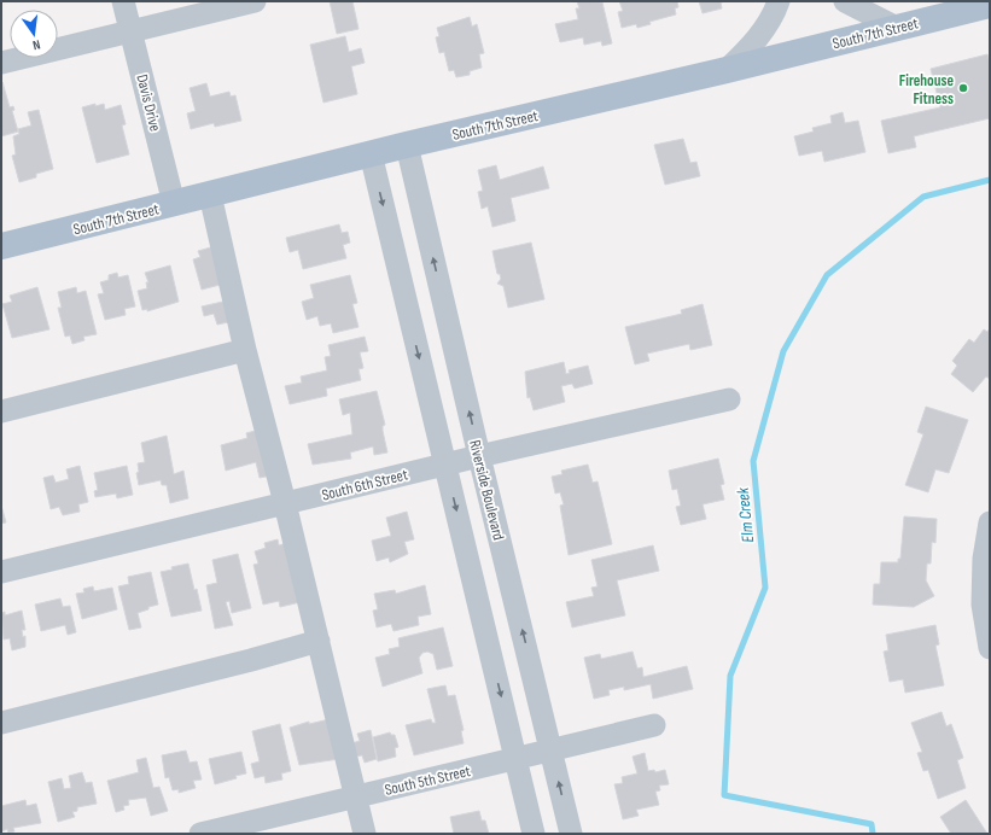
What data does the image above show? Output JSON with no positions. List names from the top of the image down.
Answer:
{
  "streets": {
    "main road": ["South 7th Street"],
    "street": [
      "Davis Drive",
      "South 6th Street",
      "Riverside Boulevard",
      "South 5th Street"
    ]
  },
  "crossings": [
    ["South 7th Street", "Davis Drive"],
    ["South 7th Street", "Riverside Boulevard"],
    ["South 6th Street", "Riverside Boulevard"],
    ["Riverside Boulevard", "South 5th Street"]
  ],
  "water": ["Elm Creek"],
  "places": ["Firehouse Fitness"],
  "north": "bottom"
}
